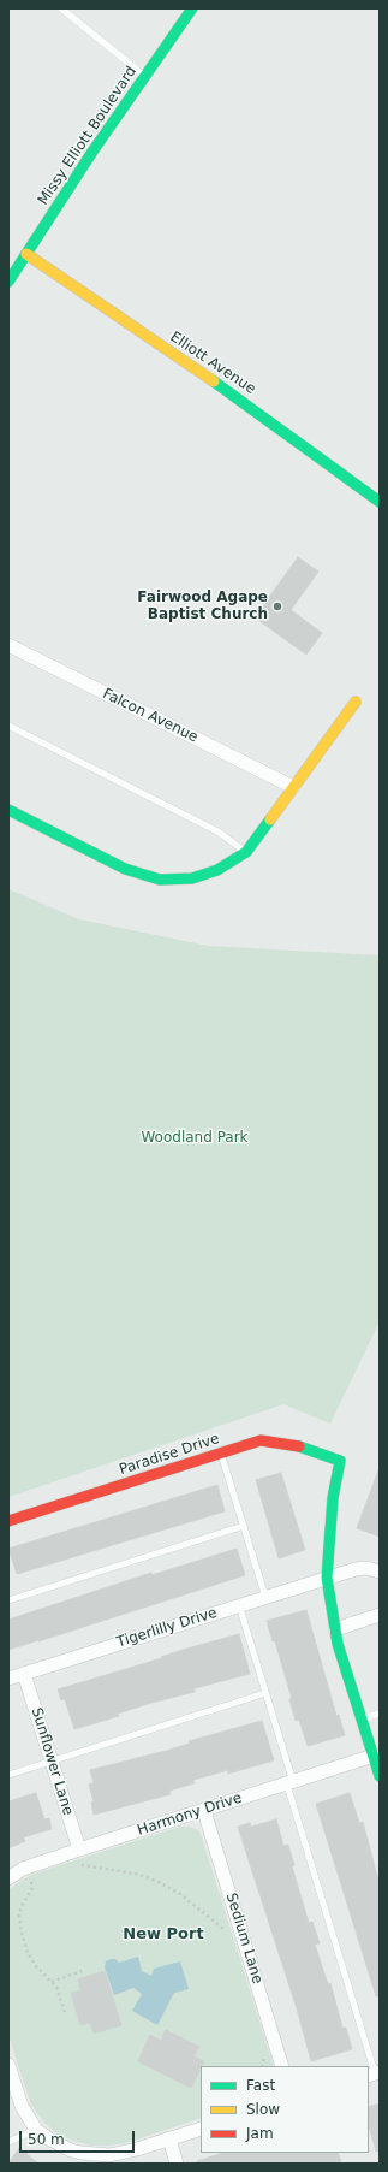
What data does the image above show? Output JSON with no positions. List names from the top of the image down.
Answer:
{
  "streets": {
    "street": [
      "Missy Elliott Boulevard",
      "Elliott Avenue",
      "Falcon Avenue",
      "Paradise Drive",
      "Tigerlilly Drive",
      "Sunflower Lane",
      "Harmony Drive",
      "Sedium Lane"
    ]
  },
  "crossings": [
    ["Missy Elliott Boulevard", "Elliott Avenue"],
    ["Paradise Drive", "Tigerlilly Drive"],
    ["Tigerlilly Drive", "Sunflower Lane"],
    ["Sunflower Lane", "Harmony Drive"],
    ["Harmony Drive", "Sedium Lane"]
  ],
  "districts": ["New Port"],
  "parks": ["Woodland Park"],
  "places": ["Fairwood Agape Baptist Church"],
  "legend": ["Fast", "Slow", "Jam"],
  "scale_bar": "50 m"
}
